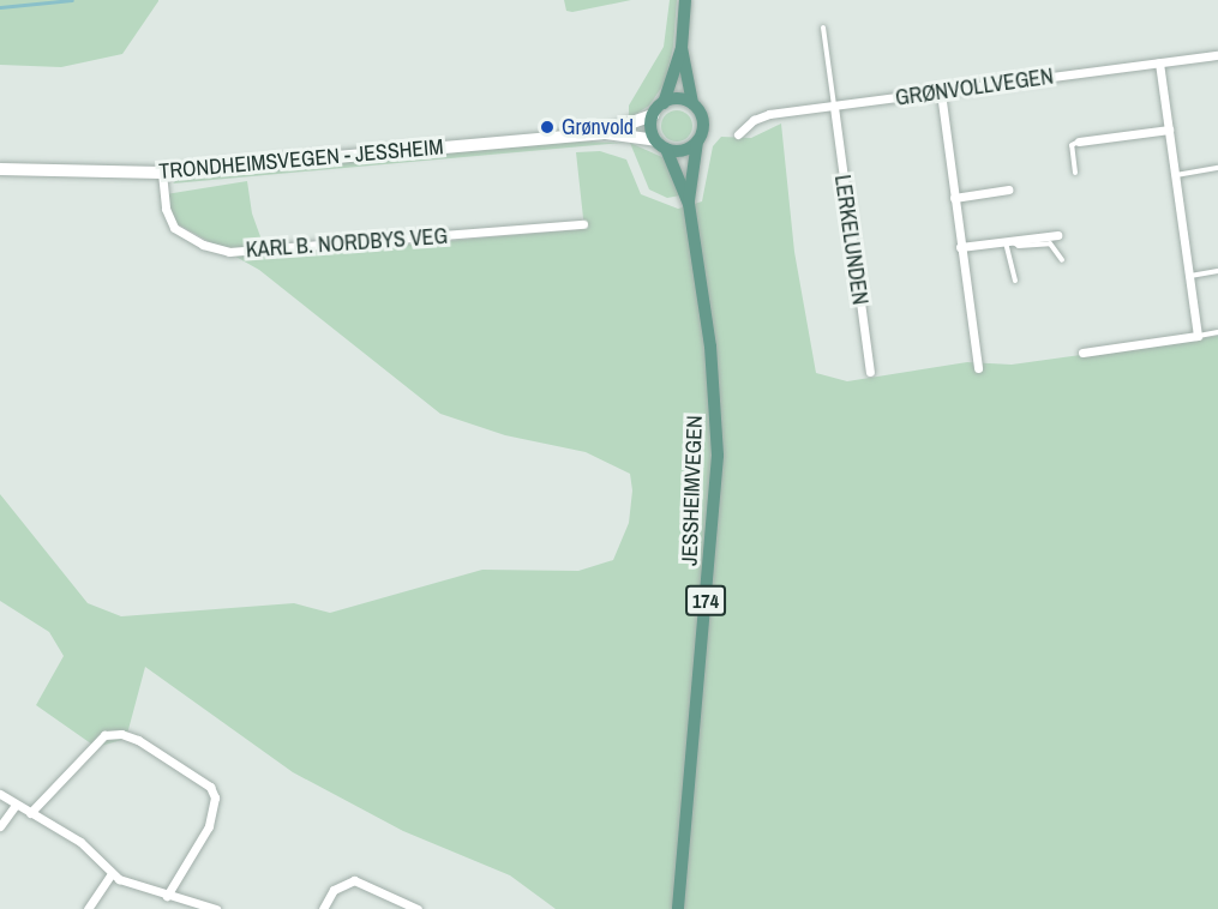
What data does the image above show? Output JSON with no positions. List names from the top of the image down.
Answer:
{
  "streets": {
    "main road": ["TRONDHEIMSVEGEN - JESSHEIM", "JESSHEIMVEGEN", "174"],
    "street": ["GRØNVOLLVEGEN", "LERKELUNDEN", "KARL B. NORDBYS VEG"]
  },
  "crossings": [
    ["GRØNVOLLVEGEN", "LERKELUNDEN"],
    ["TRONDHEIMSVEGEN - JESSHEIM", "KARL B. NORDBYS VEG"],
    ["TRONDHEIMSVEGEN - JESSHEIM", "JESSHEIMVEGEN"],
    ["TRONDHEIMSVEGEN - JESSHEIM", "174"],
    ["JESSHEIMVEGEN", "174"]
  ],
  "places": ["Grønvold"]
}
